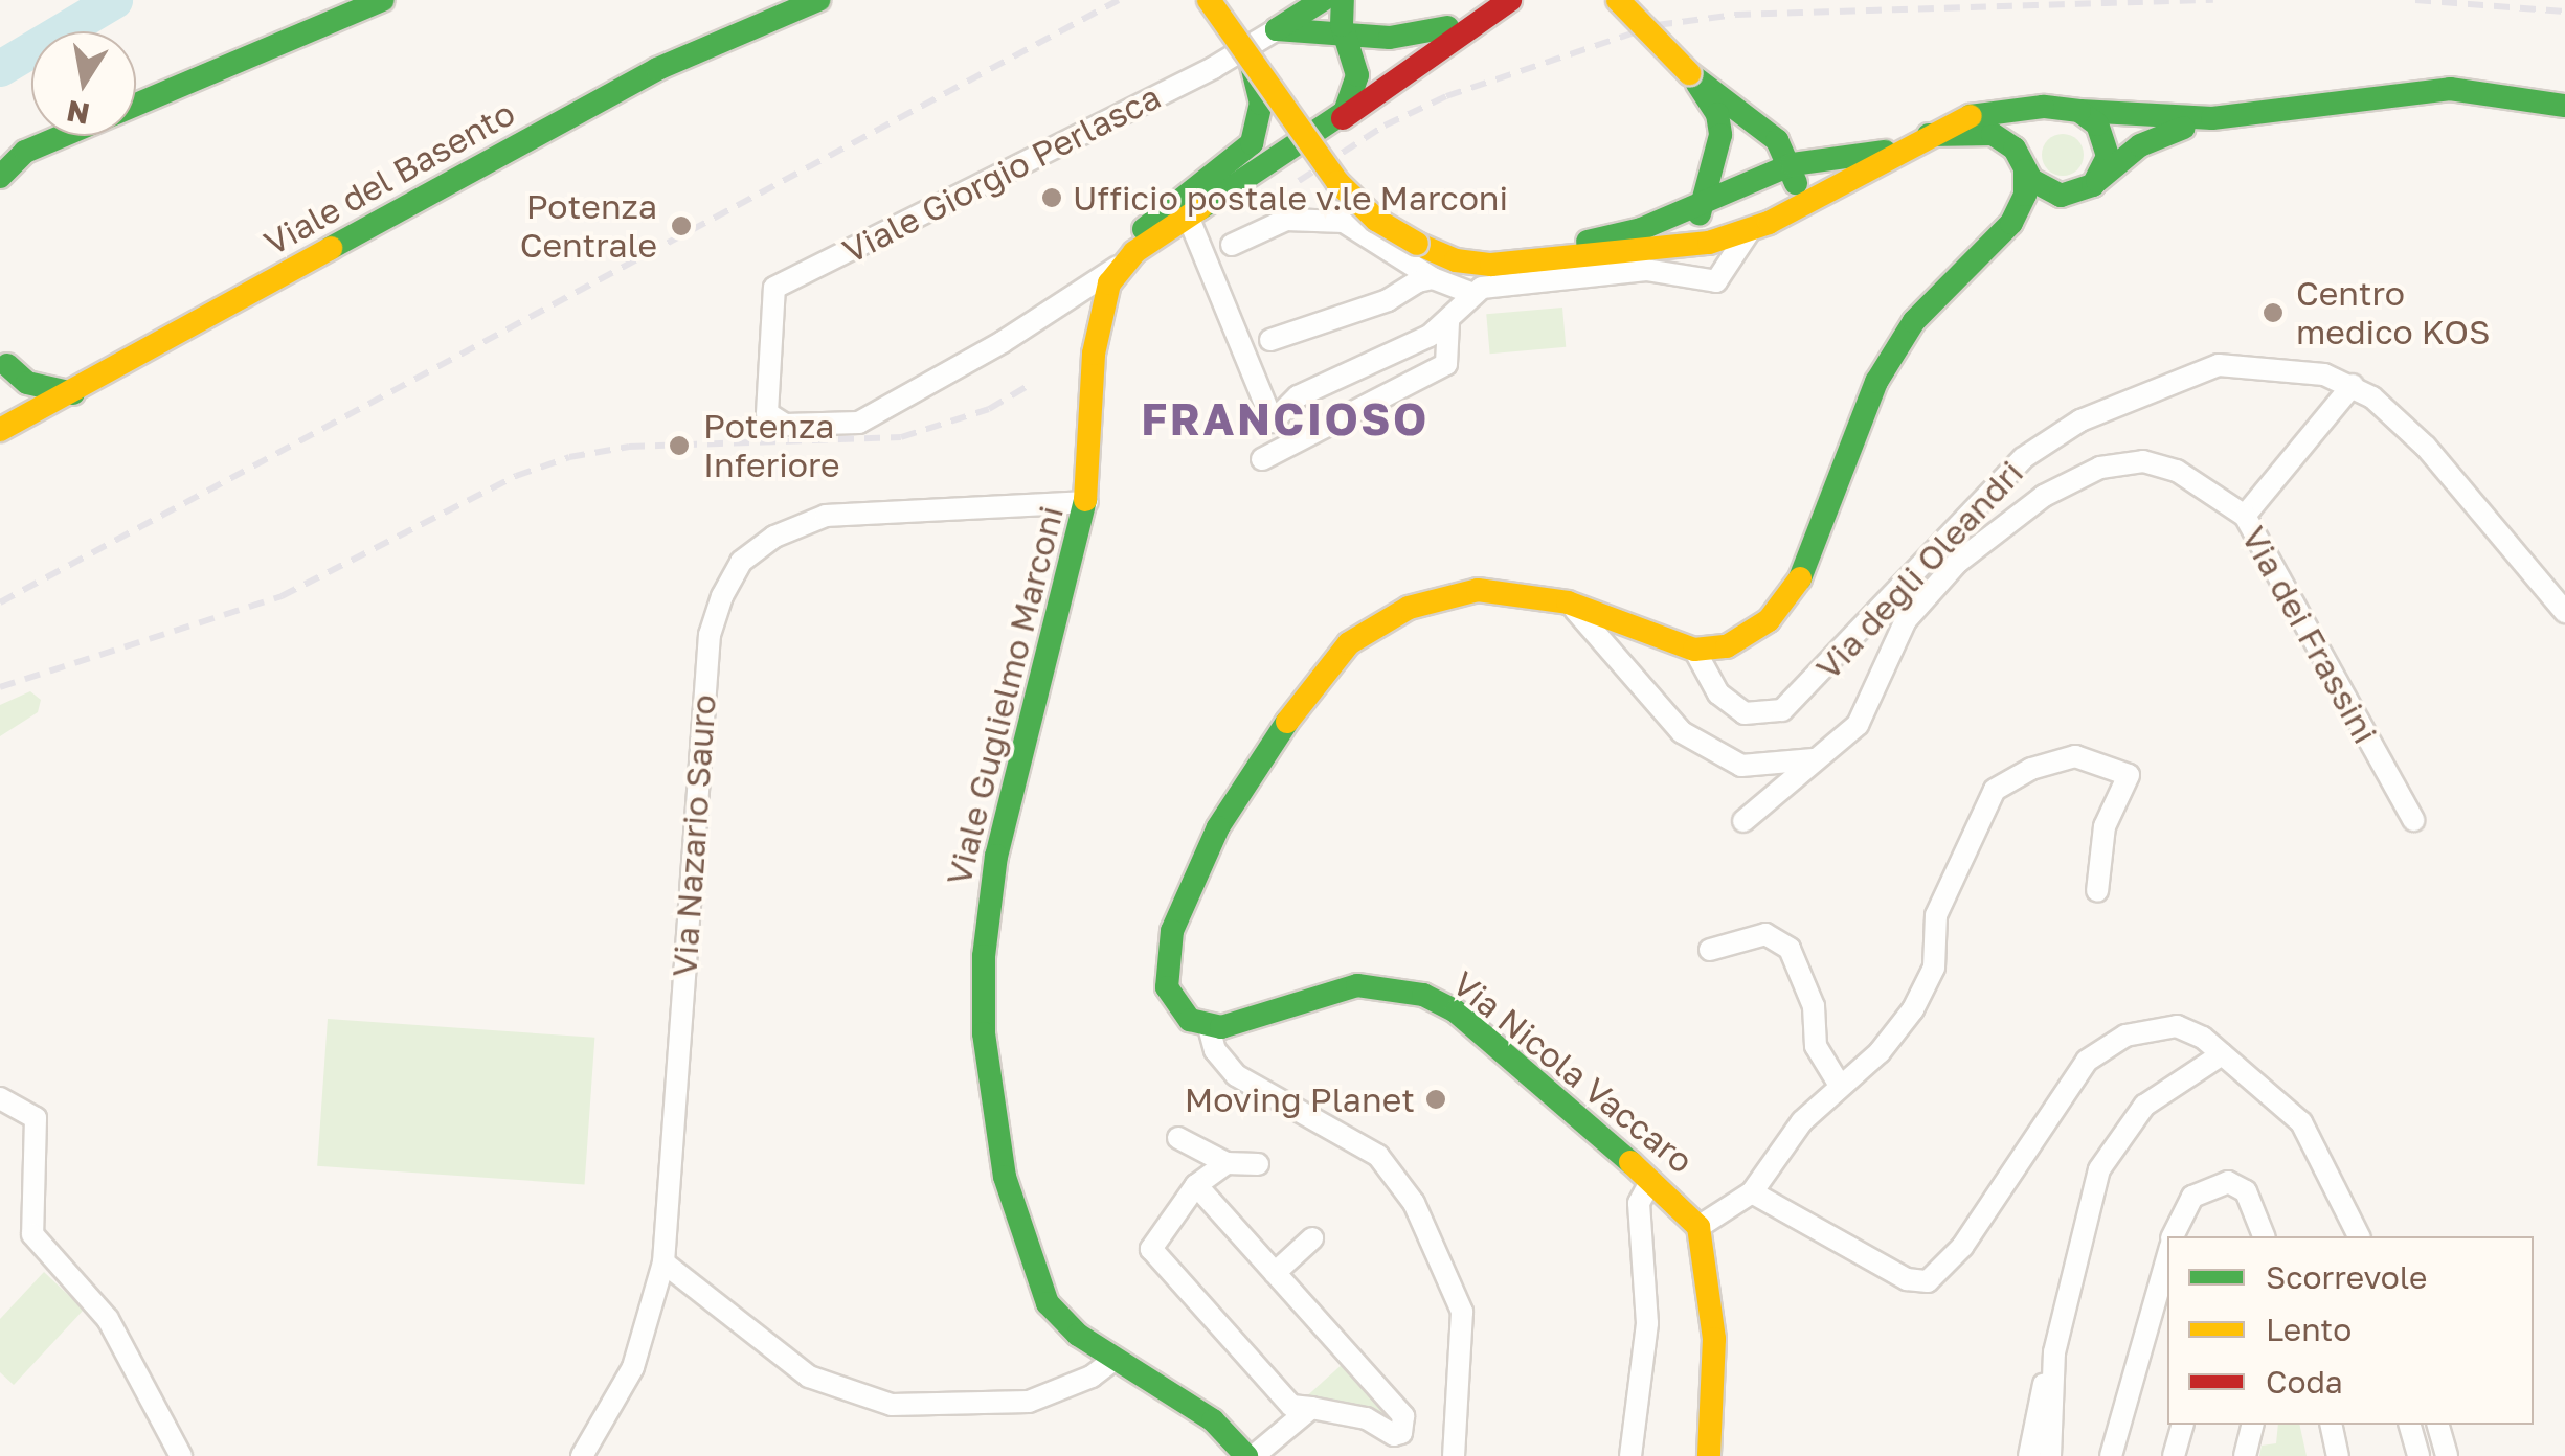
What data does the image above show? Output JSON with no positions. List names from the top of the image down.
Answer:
{
  "streets": {
    "street": [
      "Viale Giorgio Perlasca",
      "Viale del Basento",
      "Via degli Oleandri",
      "Via dei Frassini",
      "Viale Guglielmo Marconi",
      "Via Nazario Sauro",
      "Via Nicola Vaccaro"
    ]
  },
  "crossings": [
    ["Viale Giorgio Perlasca", "Viale Guglielmo Marconi"],
    ["Viale Guglielmo Marconi", "Via Nazario Sauro"]
  ],
  "districts": ["FRANCIOSO"],
  "places": [
    "Ufficio postale v.le Marconi",
    "Potenza Centrale",
    "Centro medico KOS",
    "Potenza Inferiore",
    "Moving Planet"
  ],
  "legend": ["Scorrevole", "Lento", "Coda"],
  "north": "bottom"
}
